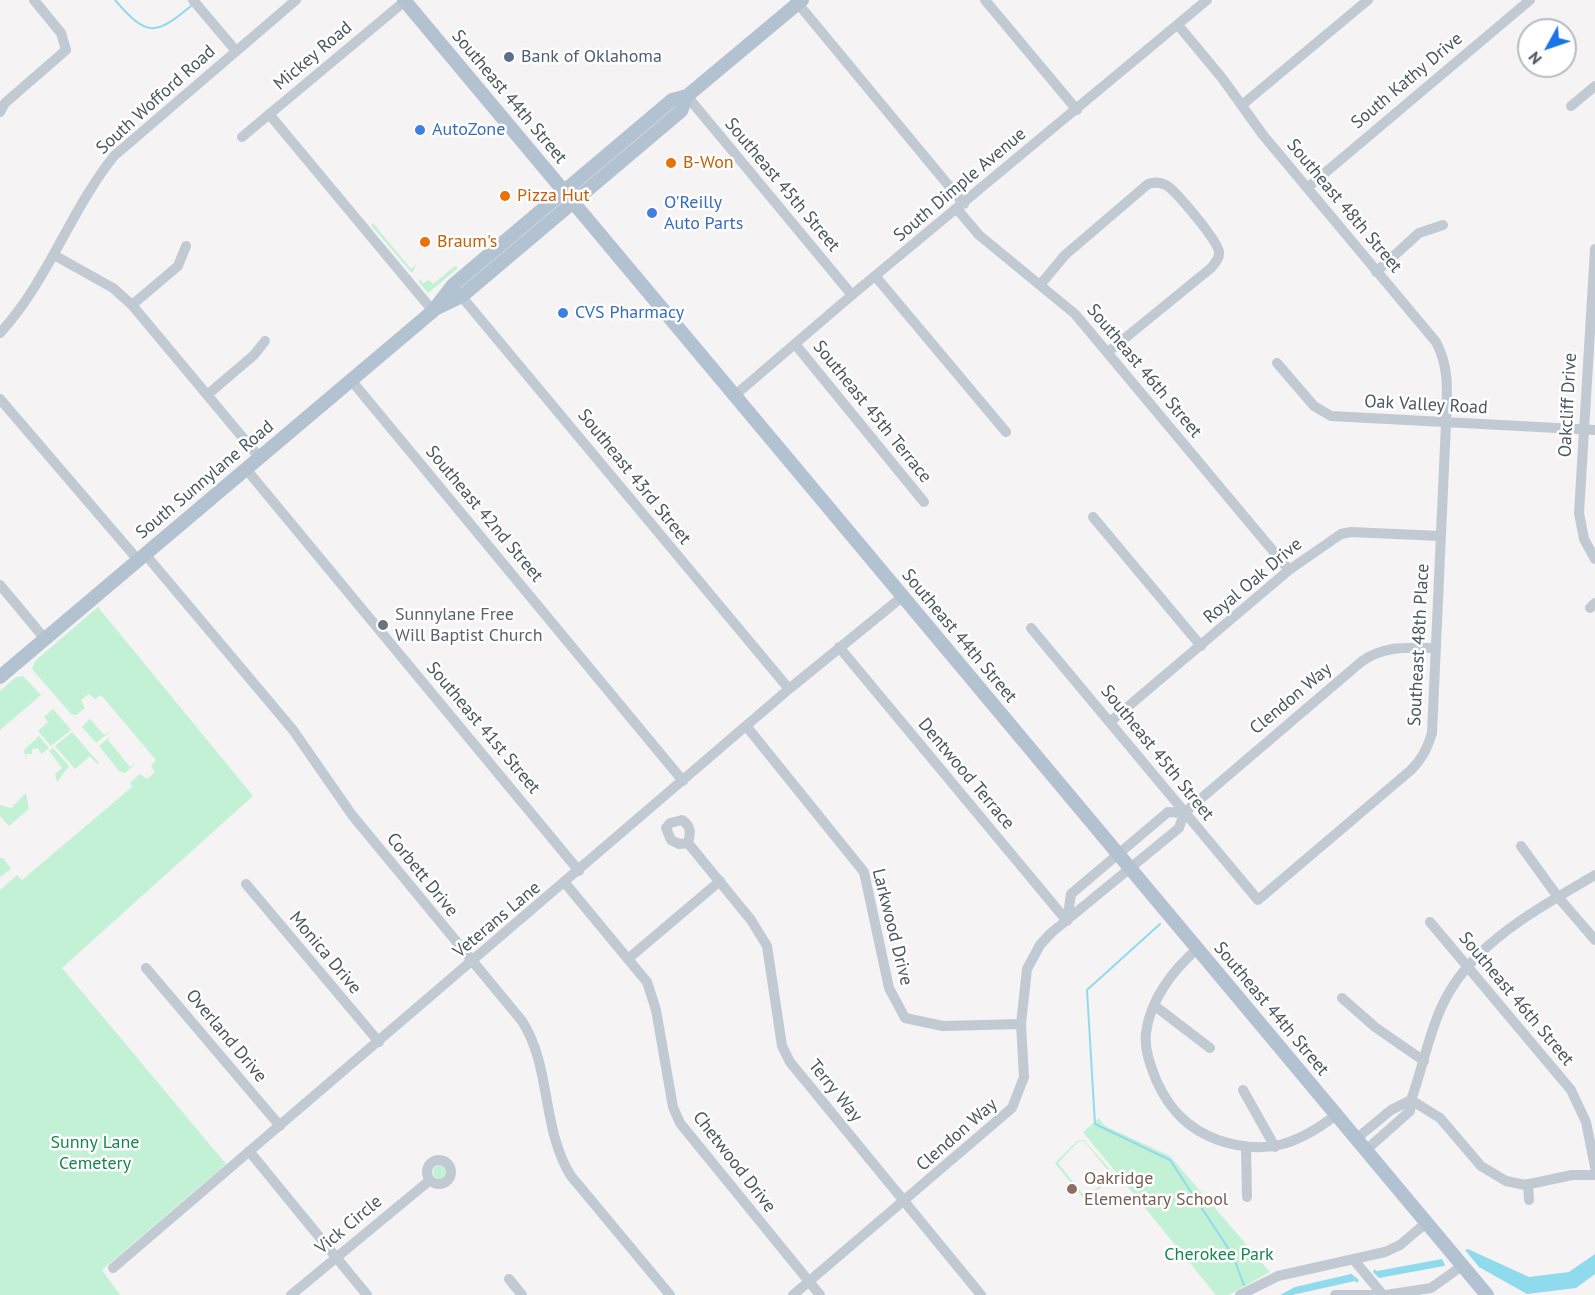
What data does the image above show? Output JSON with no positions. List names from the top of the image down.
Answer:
{
  "streets": {
    "main road": ["Southeast 44th Street", "South Sunnylane Road"],
    "street": [
      "Mickey Road",
      "South Kathy Drive",
      "South Wofford Road",
      "Southeast 45th Street",
      "South Dimple Avenue",
      "Southeast 48th Street",
      "Southeast 46th Street",
      "Oak Valley Road",
      "Oakcliff Drive",
      "Southeast 45th Terrace",
      "Southeast 43rd Street",
      "Southeast 42nd Street",
      "Royal Oak Drive",
      "Southeast 48th Place",
      "Clendon Way",
      "Southeast 41st Street",
      "Dentwood Terrace",
      "Corbett Drive",
      "Veterans Lane",
      "Larkwood Drive",
      "Monica Drive",
      "Overland Drive",
      "Terry Way",
      "Chetwood Drive",
      "Vick Circle"
    ]
  },
  "crossings": [
    ["Mickey Road", "Southeast 44th Street"],
    ["South Kathy Drive", "Southeast 48th Street"],
    ["Southeast 44th Street", "South Dimple Avenue"],
    ["Southeast 44th Street", "South Sunnylane Road"],
    ["Southeast 44th Street", "Clendon Way"],
    ["Southeast 44th Street", "Veterans Lane"],
    ["Southeast 45th Street", "South Dimple Avenue"],
    ["Southeast 45th Street", "South Sunnylane Road"],
    ["Southeast 45th Street", "Royal Oak Drive"],
    ["Southeast 45th Street", "Southeast 48th Place"],
    ["Southeast 45th Street", "Clendon Way"],
    ["South Dimple Avenue", "Southeast 48th Street"],
    ["South Dimple Avenue", "Southeast 46th Street"],
    ["South Dimple Avenue", "Southeast 45th Terrace"],
    ["Southeast 48th Street", "Oak Valley Road"],
    ["Southeast 48th Street", "Southeast 48th Place"],
    ["Southeast 46th Street", "South Sunnylane Road"],
    ["Southeast 46th Street", "Royal Oak Drive"],
    ["Oak Valley Road", "Oakcliff Drive"],
    ["Oak Valley Road", "Southeast 48th Place"],
    ["Southeast 43rd Street", "South Sunnylane Road"],
    ["Southeast 43rd Street", "Veterans Lane"],
    ["South Sunnylane Road", "Southeast 42nd Street"],
    ["South Sunnylane Road", "Southeast 41st Street"],
    ["South Sunnylane Road", "Corbett Drive"],
    ["Southeast 42nd Street", "Veterans Lane"],
    ["Royal Oak Drive", "Southeast 48th Place"],
    ["Southeast 48th Place", "Clendon Way"],
    ["Clendon Way", "Dentwood Terrace"],
    ["Clendon Way", "Larkwood Drive"],
    ["Clendon Way", "Terry Way"],
    ["Clendon Way", "Chetwood Drive"],
    ["Southeast 41st Street", "Veterans Lane"],
    ["Dentwood Terrace", "Veterans Lane"],
    ["Corbett Drive", "Veterans Lane"],
    ["Veterans Lane", "Larkwood Drive"],
    ["Veterans Lane", "Monica Drive"],
    ["Veterans Lane", "Overland Drive"],
    ["Veterans Lane", "Chetwood Drive"]
  ],
  "parks": ["Sunny Lane Cemetery", "Cherokee Park"],
  "places": [
    "Bank of Oklahoma",
    "AutoZone",
    "B-Won",
    "Pizza Hut",
    "O'Reilly Auto Parts",
    "Braum's",
    "CVS Pharmacy",
    "Sunnylane Free Will Baptist Church",
    "Oakridge Elementary School"
  ],
  "north": "bottom left"
}
